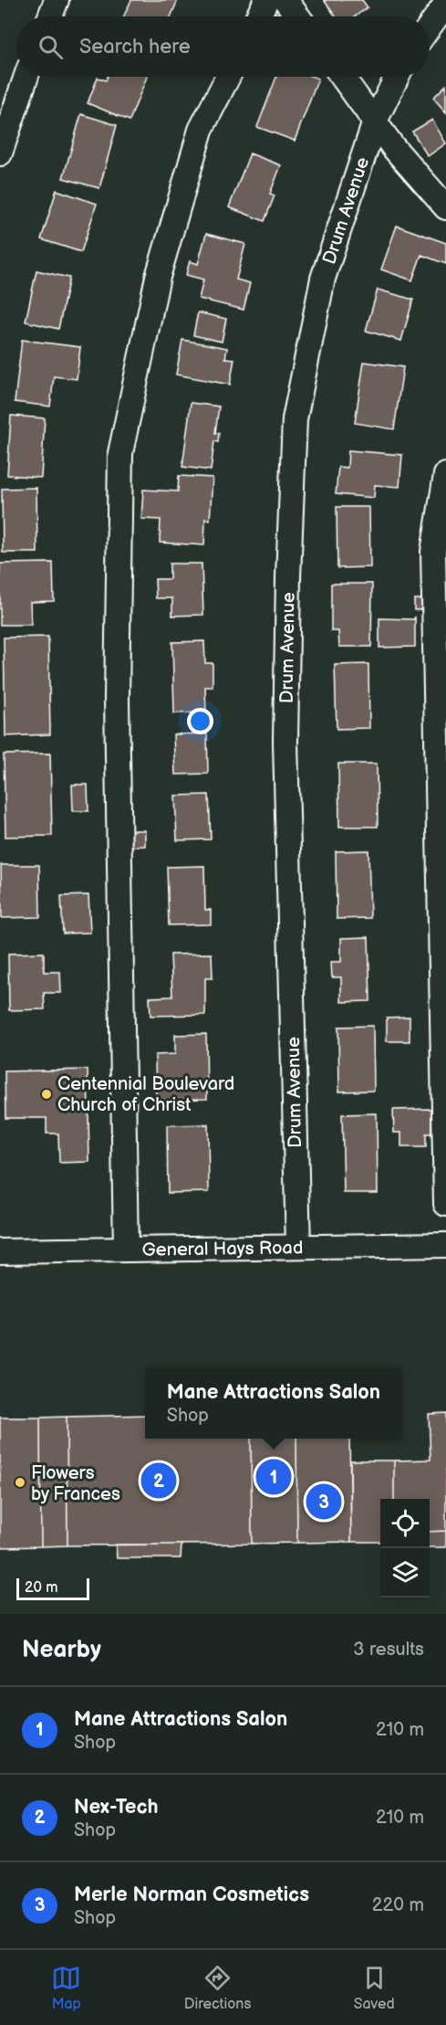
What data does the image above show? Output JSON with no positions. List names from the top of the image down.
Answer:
{
  "streets": {
    "street": ["Drum Avenue", "General Hays Road"]
  },
  "crossings": [
    ["Drum Avenue", "General Hays Road"]
  ],
  "places": ["Centennial Boulevard Church of Christ", "Flowers by Frances"],
  "scale_bar": "20 m",
  "page": {
    "search": "Search here",
    "popup": ["Mane Attractions Salon", "Shop"],
    "pins": ["1", "2", "3"],
    "scale": "20 m",
    "heading": ["Nearby", "3 results"],
    "list": [
      {
        "mark": "1",
        "name": "Mane Attractions Salon",
        "note": "Shop",
        "value": "210 m"
      },
      {
        "mark": "2",
        "name": "Nex-Tech",
        "note": "Shop",
        "value": "210 m"
      },
      {
        "mark": "3",
        "name": "Merle Norman Cosmetics",
        "note": "Shop",
        "value": "220 m"
      }
    ],
    "nav": ["Map", "Directions", "Saved"]
  }
}
